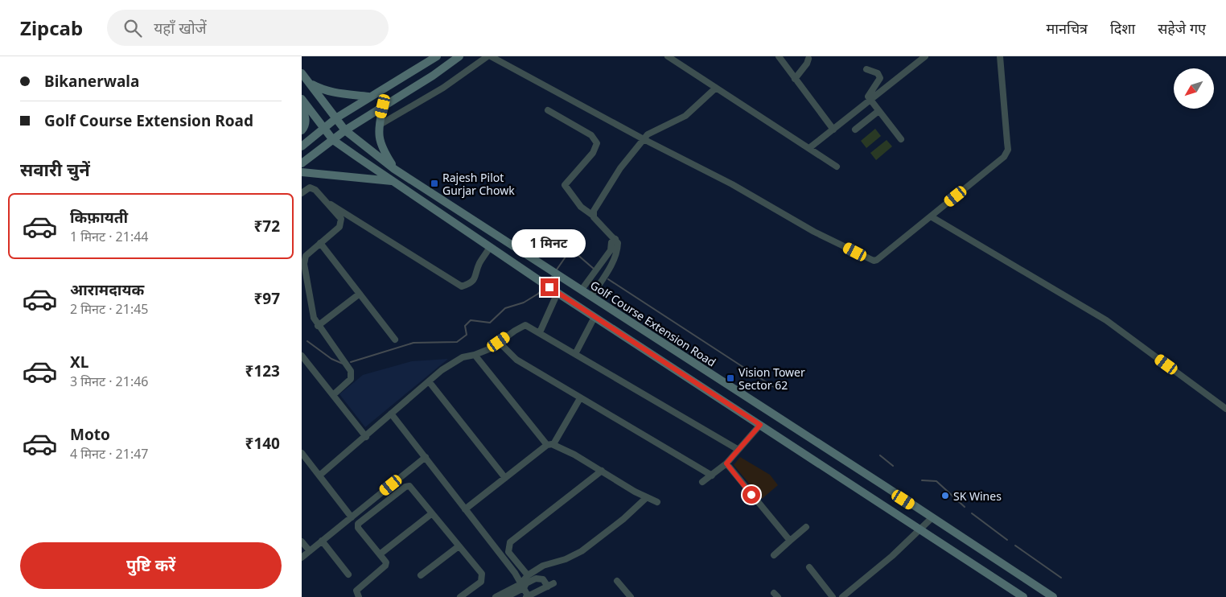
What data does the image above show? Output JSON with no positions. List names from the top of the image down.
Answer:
{
  "streets": {
    "main road": ["Golf Course Extension Road"]
  },
  "places": {
    "transit": ["Rajesh Pilot Gurjar Chowk", "Vision Tower Sector 62"],
    "other": ["SK Wines"]
  },
  "north": "bottom left",
  "page": {
    "header": "Zipcab",
    "search": "यहाँ खोजें",
    "nav": ["मानचित्र", "दिशा", "सहेजे गए"],
    "banner": ["Bikanerwala", "Golf Course Extension Road"],
    "heading": "सवारी चुनें",
    "list": [
      {
        "name": "किफ़ायती",
        "note": "1 मिनट · 21:44",
        "value": "₹72"
      },
      {
        "name": "आरामदायक",
        "note": "2 मिनट · 21:45",
        "value": "₹97"
      },
      {
        "name": "XL",
        "note": "3 मिनट · 21:46",
        "value": "₹123"
      },
      {
        "name": "Moto",
        "note": "4 मिनट · 21:47",
        "value": "₹140"
      }
    ],
    "bubble": "1 मिनट",
    "buttons": "पुष्टि करें"
  }
}
